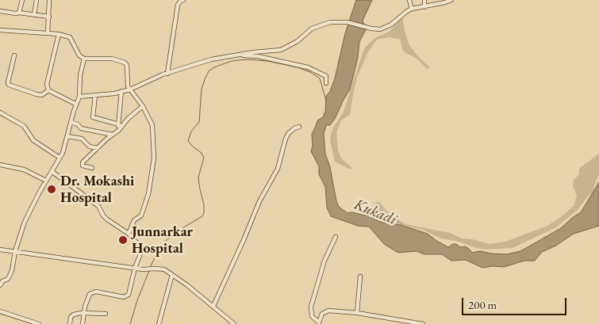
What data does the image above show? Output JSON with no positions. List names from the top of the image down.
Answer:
{
  "water": ["Kukadi"],
  "places": ["Dr. Mokashi Hospital", "Junnarkar Hospital"],
  "scale_bar": "200 m"
}
